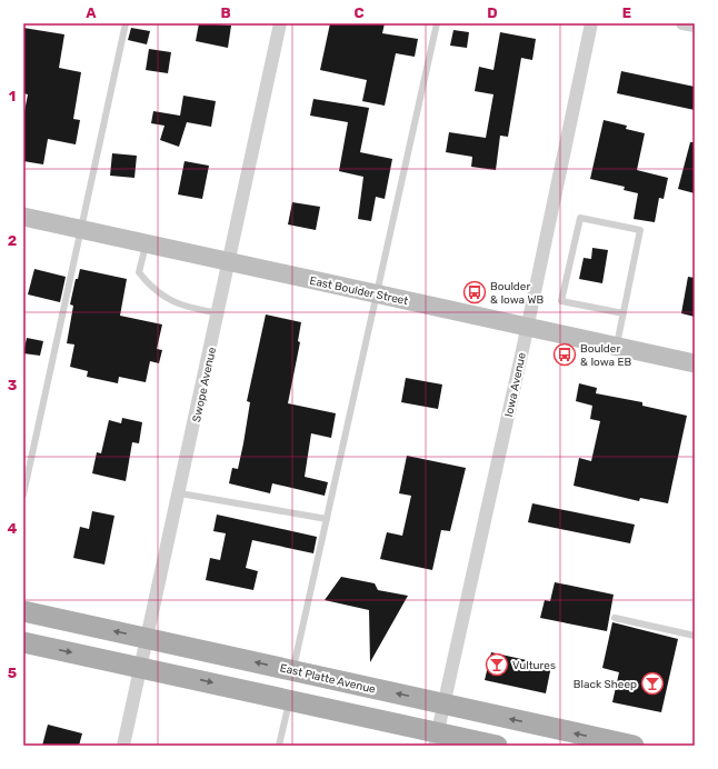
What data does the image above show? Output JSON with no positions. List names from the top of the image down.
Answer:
{
  "streets": {
    "main road": ["East Platte Avenue"],
    "street": ["East Boulder Street", "Swope Avenue", "Iowa Avenue"]
  },
  "crossings": [
    ["East Boulder Street", "Swope Avenue"],
    ["East Boulder Street", "Iowa Avenue"],
    ["Swope Avenue", "East Platte Avenue"],
    ["Iowa Avenue", "East Platte Avenue"]
  ],
  "places": {
    "bus stop": ["Boulder & Iowa WB", "Boulder & Iowa EB"],
    "bar": ["Vultures", "Black Sheep"]
  },
  "grid": {
    "columns": [
      "A",
      "B",
      "C",
      "D",
      "E"
    ],
    "rows": [
      "1",
      "2",
      "3",
      "4",
      "5"
    ]
  }
}
